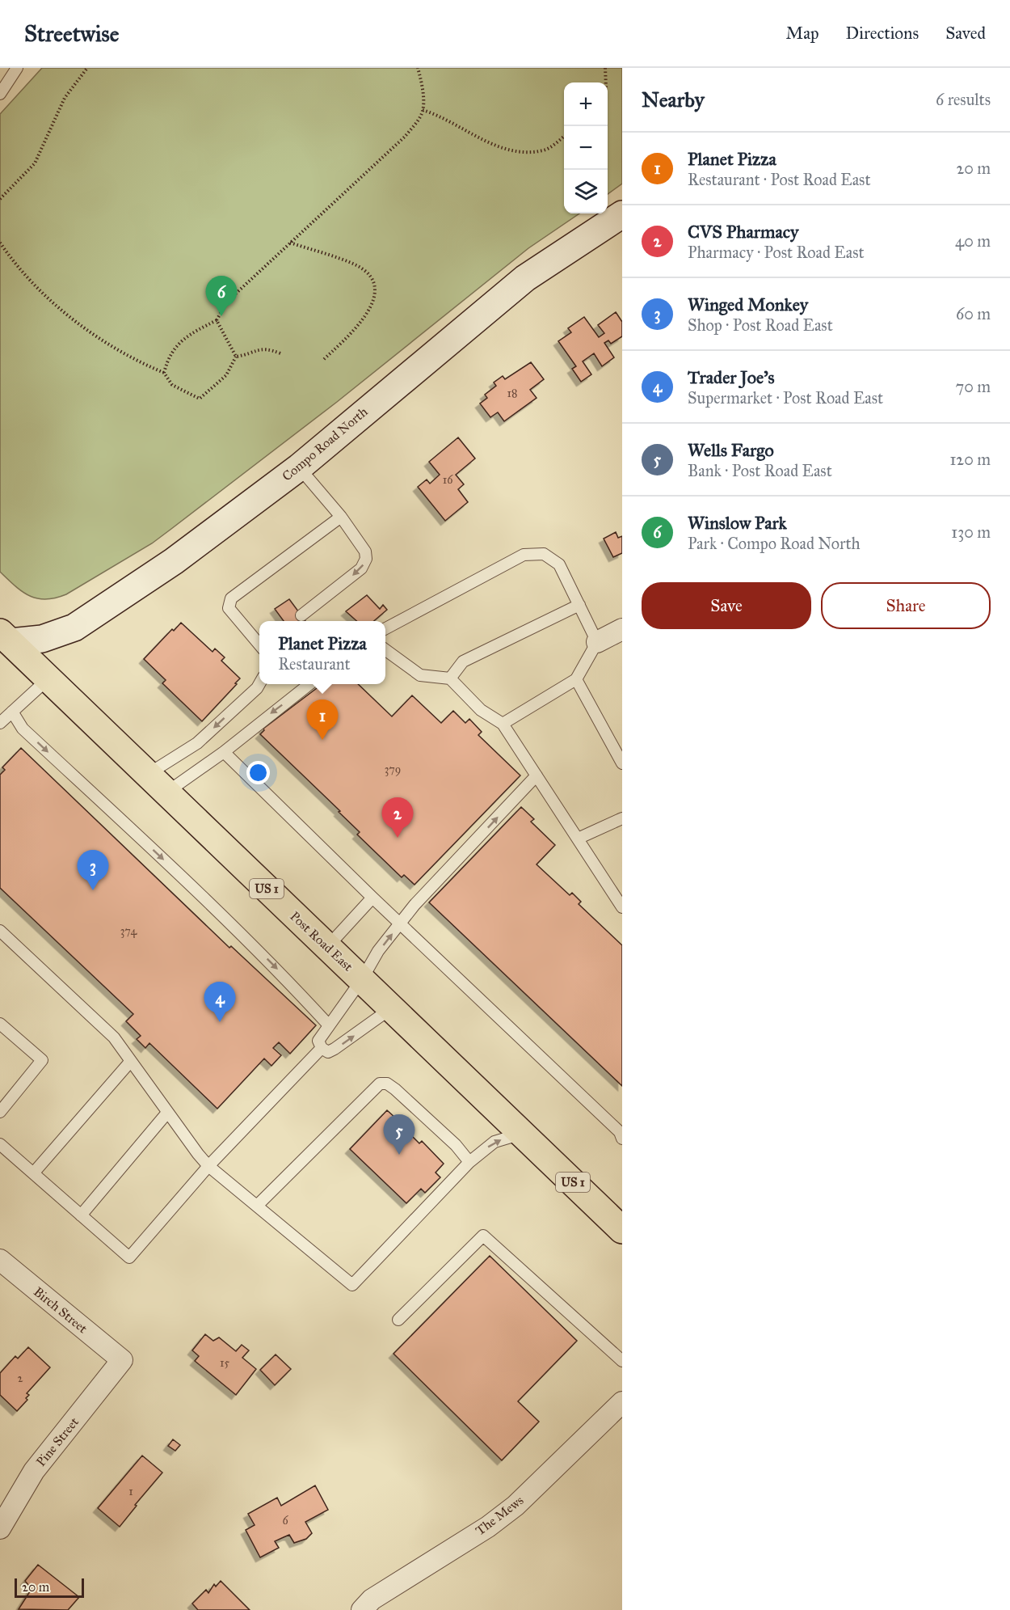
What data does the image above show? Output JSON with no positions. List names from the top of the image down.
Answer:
{
  "streets": {
    "main road": ["Compo Road North", "US 1", "Post Road East"],
    "street": ["Birch Street", "Pine Street", "The Mews"]
  },
  "crossings": [
    ["Compo Road North", "Post Road East"],
    ["Birch Street", "Pine Street"]
  ],
  "house_numbers": [
    "18",
    "16",
    "379",
    "374",
    "15",
    "2",
    "1",
    "6"
  ],
  "scale_bar": "20 m",
  "page": {
    "header": "Streetwise",
    "nav": ["Map", "Directions", "Saved"],
    "heading": ["Nearby", "6 results"],
    "map_buttons": ["+", "−"],
    "list": [
      {
        "mark": "1",
        "name": "Planet Pizza",
        "note": "Restaurant · Post Road East",
        "value": "20 m"
      },
      {
        "mark": "2",
        "name": "CVS Pharmacy",
        "note": "Pharmacy · Post Road East",
        "value": "40 m"
      },
      {
        "mark": "3",
        "name": "Winged Monkey",
        "note": "Shop · Post Road East",
        "value": "60 m"
      },
      {
        "mark": "4",
        "name": "Trader Joe's",
        "note": "Supermarket · Post Road East",
        "value": "70 m"
      },
      {
        "mark": "5",
        "name": "Wells Fargo",
        "note": "Bank · Post Road East",
        "value": "120 m"
      },
      {
        "mark": "6",
        "name": "Winslow Park",
        "note": "Park · Compo Road North",
        "value": "130 m"
      }
    ],
    "pins": [
      "6",
      "1",
      "2",
      "3",
      "4",
      "5"
    ],
    "buttons": ["Save", "Share"],
    "popup": ["Planet Pizza", "Restaurant"],
    "scale": "20 m"
  }
}
